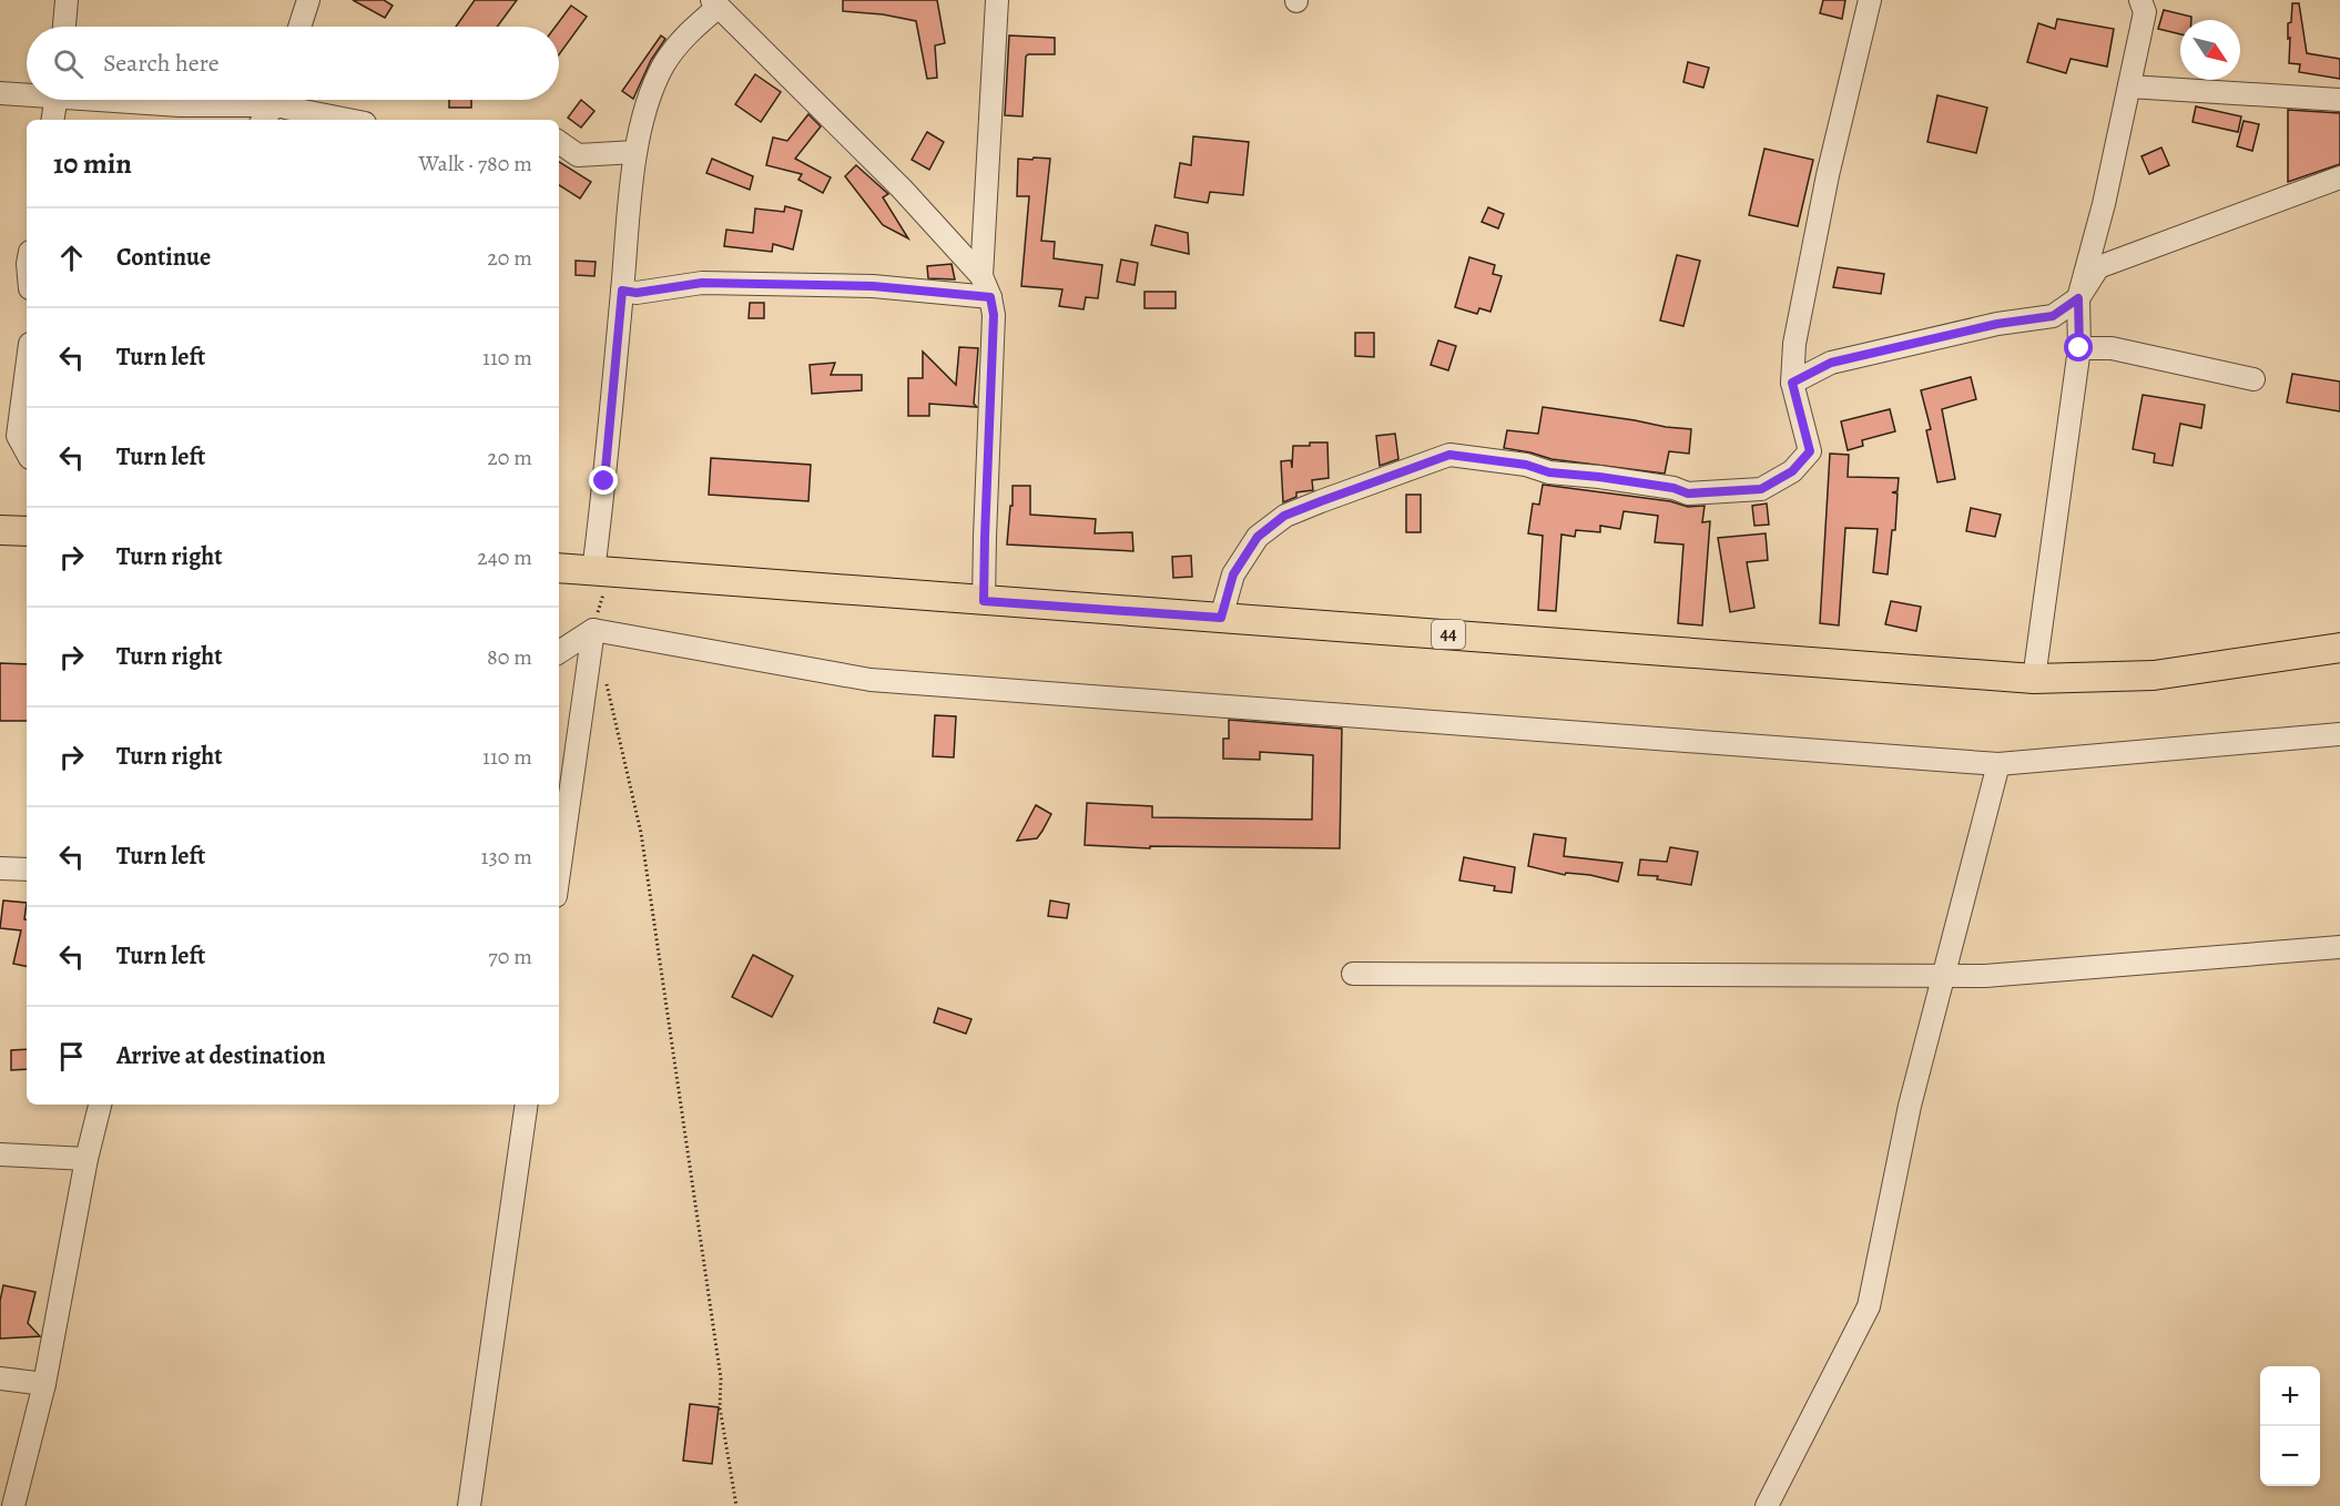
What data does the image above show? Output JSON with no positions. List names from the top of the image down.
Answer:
{
  "streets": {
    "main road": ["44"]
  },
  "north": "bottom right",
  "page": {
    "search": "Search here",
    "heading": ["10 min", "Walk · 780 m"],
    "list": [
      ["Continue", "20 m"],
      ["Turn left", "110 m"],
      ["Turn left", "20 m"],
      ["Turn right", "240 m"],
      ["Turn right", "80 m"],
      ["Turn right", "110 m"],
      ["Turn left", "130 m"],
      ["Turn left", "70 m"],
      "Arrive at destination"
    ],
    "map_buttons": ["+", "−"]
  }
}
